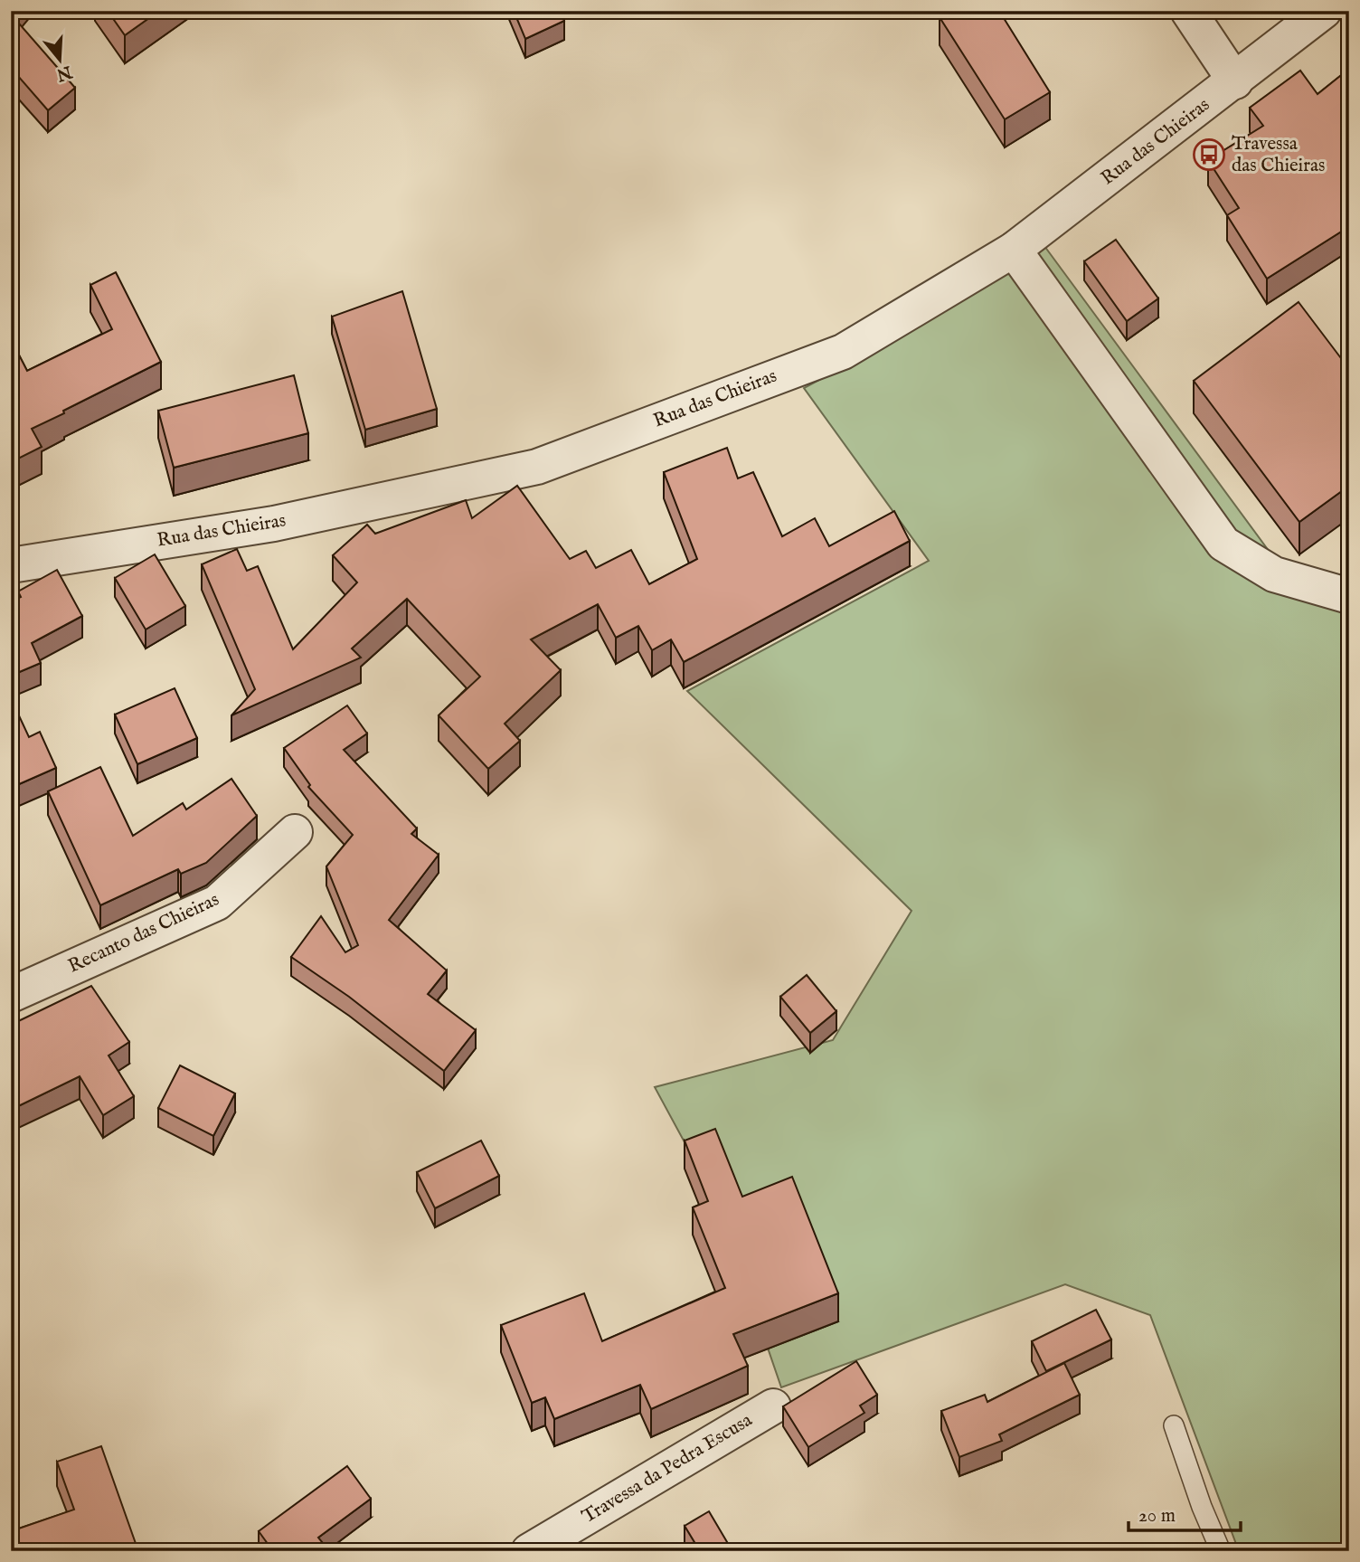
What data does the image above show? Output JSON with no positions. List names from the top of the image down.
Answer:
{
  "streets": {
    "street": ["Rua das Chieiras", "Recanto das Chieiras", "Travessa da Pedra Escusa"]
  },
  "places": {
    "bus stop": ["Travessa das Chieiras"]
  },
  "scale_bar": "20 m",
  "north": "bottom"
}
